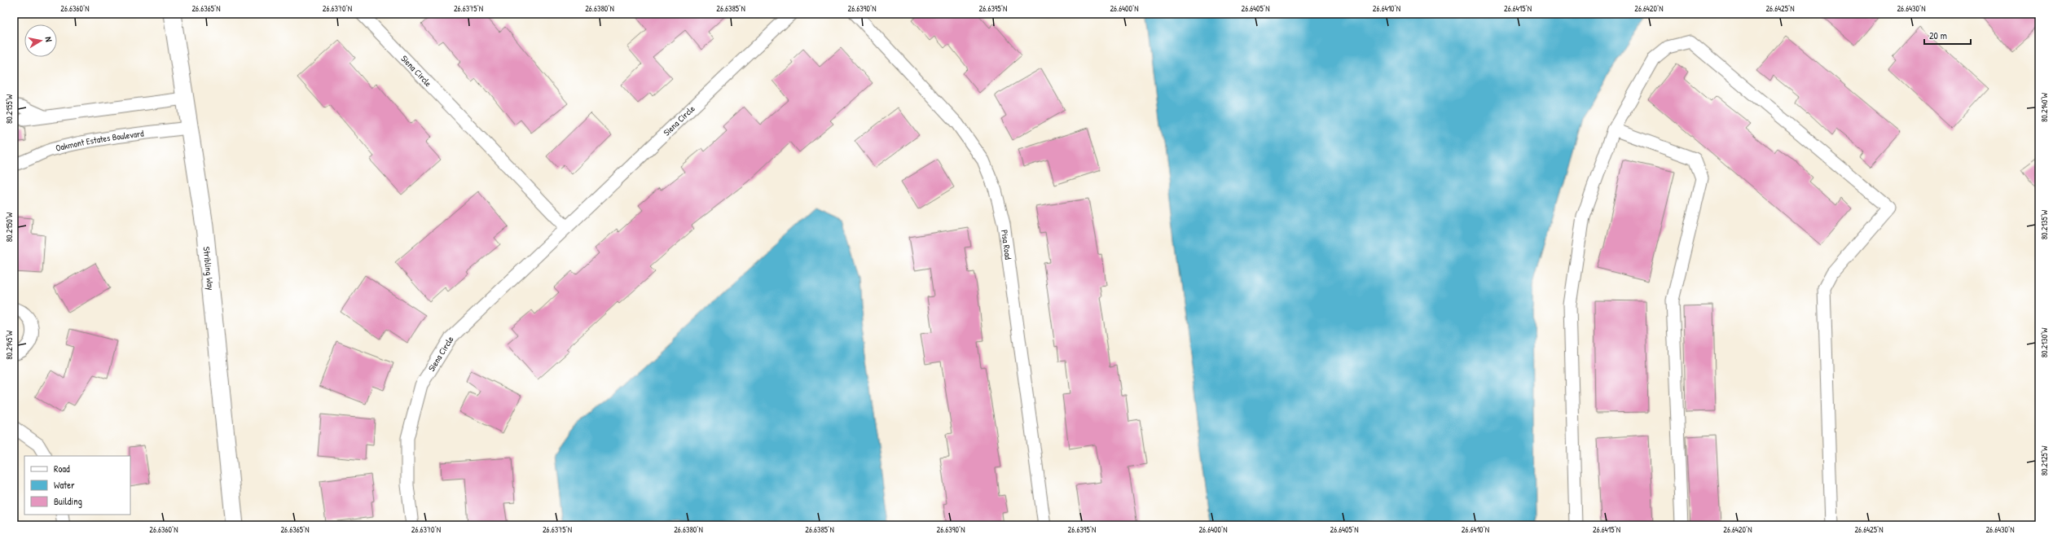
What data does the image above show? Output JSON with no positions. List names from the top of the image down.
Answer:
{
  "streets": {
    "street": [
      "Siena Circle",
      "Oakmont Estates Boulevard",
      "Pisa Road",
      "Stribling Way"
    ]
  },
  "crossings": [
    ["Oakmont Estates Boulevard", "Stribling Way"]
  ],
  "legend": ["Road", "Water", "Building"],
  "scale_bar": "20 m",
  "north": "right",
  "coordinates": [
    "26.6360°N",
    "26.6365°N",
    "26.6370°N",
    "26.6375°N",
    "26.6380°N",
    "26.6385°N",
    "26.6390°N",
    "26.6395°N",
    "26.6400°N",
    "26.6405°N",
    "26.6410°N",
    "26.6415°N",
    "26.6420°N",
    "26.6425°N",
    "26.6430°N",
    "80.2140°W",
    "80.2155°W",
    "80.2135°W",
    "80.2150°W",
    "80.2130°W",
    "80.2145°W",
    "80.2125°W"
  ]
}
